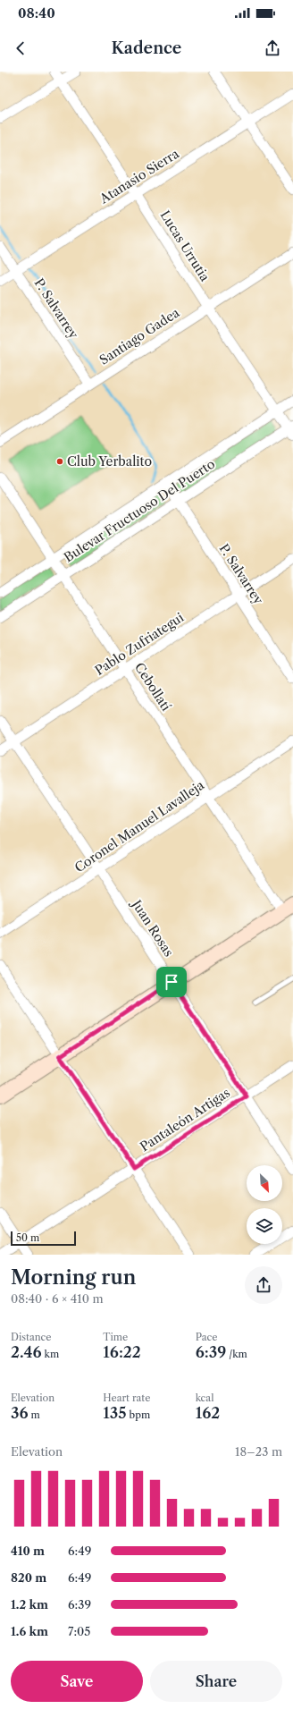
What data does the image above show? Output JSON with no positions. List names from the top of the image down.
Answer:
{
  "streets": {
    "street": [
      "Atanasio Sierra",
      "Lucas Urrutia",
      "P. Salvarrey",
      "Santiago Gadea",
      "Bulevar Fructuoso Del Puerto",
      "Pablo Zufriategui",
      "Cebollatí",
      "Coronel Manuel Lavalleja",
      "Juan Rosas",
      "Pantaleón Artigas"
    ]
  },
  "crossings": [
    ["Atanasio Sierra", "Lucas Urrutia"],
    ["Atanasio Sierra", "P. Salvarrey"],
    ["Lucas Urrutia", "Santiago Gadea"],
    ["Lucas Urrutia", "Bulevar Fructuoso Del Puerto"],
    ["P. Salvarrey", "Santiago Gadea"],
    ["P. Salvarrey", "Bulevar Fructuoso Del Puerto"],
    ["P. Salvarrey", "Pablo Zufriategui"],
    ["Bulevar Fructuoso Del Puerto", "Cebollatí"],
    ["Pablo Zufriategui", "Cebollatí"],
    ["Pablo Zufriategui", "Juan Rosas"],
    ["Cebollatí", "Coronel Manuel Lavalleja"],
    ["Coronel Manuel Lavalleja", "Juan Rosas"],
    ["Juan Rosas", "Pantaleón Artigas"]
  ],
  "places": ["Club Yerbalito"],
  "scale_bar": "50 m",
  "north": "bottom right",
  "page": {
    "status": "08:40",
    "header": "Kadence",
    "scale": "50 m",
    "heading": ["Morning run", "08:40 · 6 × 410 m"],
    "stats": [
      ["Distance", "2.46 km"],
      ["Time", "16:22"],
      ["Pace", "6:39 /km"],
      ["Elevation", "36 m"],
      ["Heart rate", "135 bpm"],
      ["kcal", "162"]
    ],
    "chart": ["Elevation", "18–23 m"],
    "list": [
      {
        "name": "410 m",
        "note": "6:49"
      },
      {
        "name": "820 m",
        "note": "6:49"
      },
      {
        "name": "1.2 km",
        "note": "6:39"
      },
      {
        "name": "1.6 km",
        "note": "7:05"
      }
    ],
    "buttons": ["Save", "Share"]
  }
}
